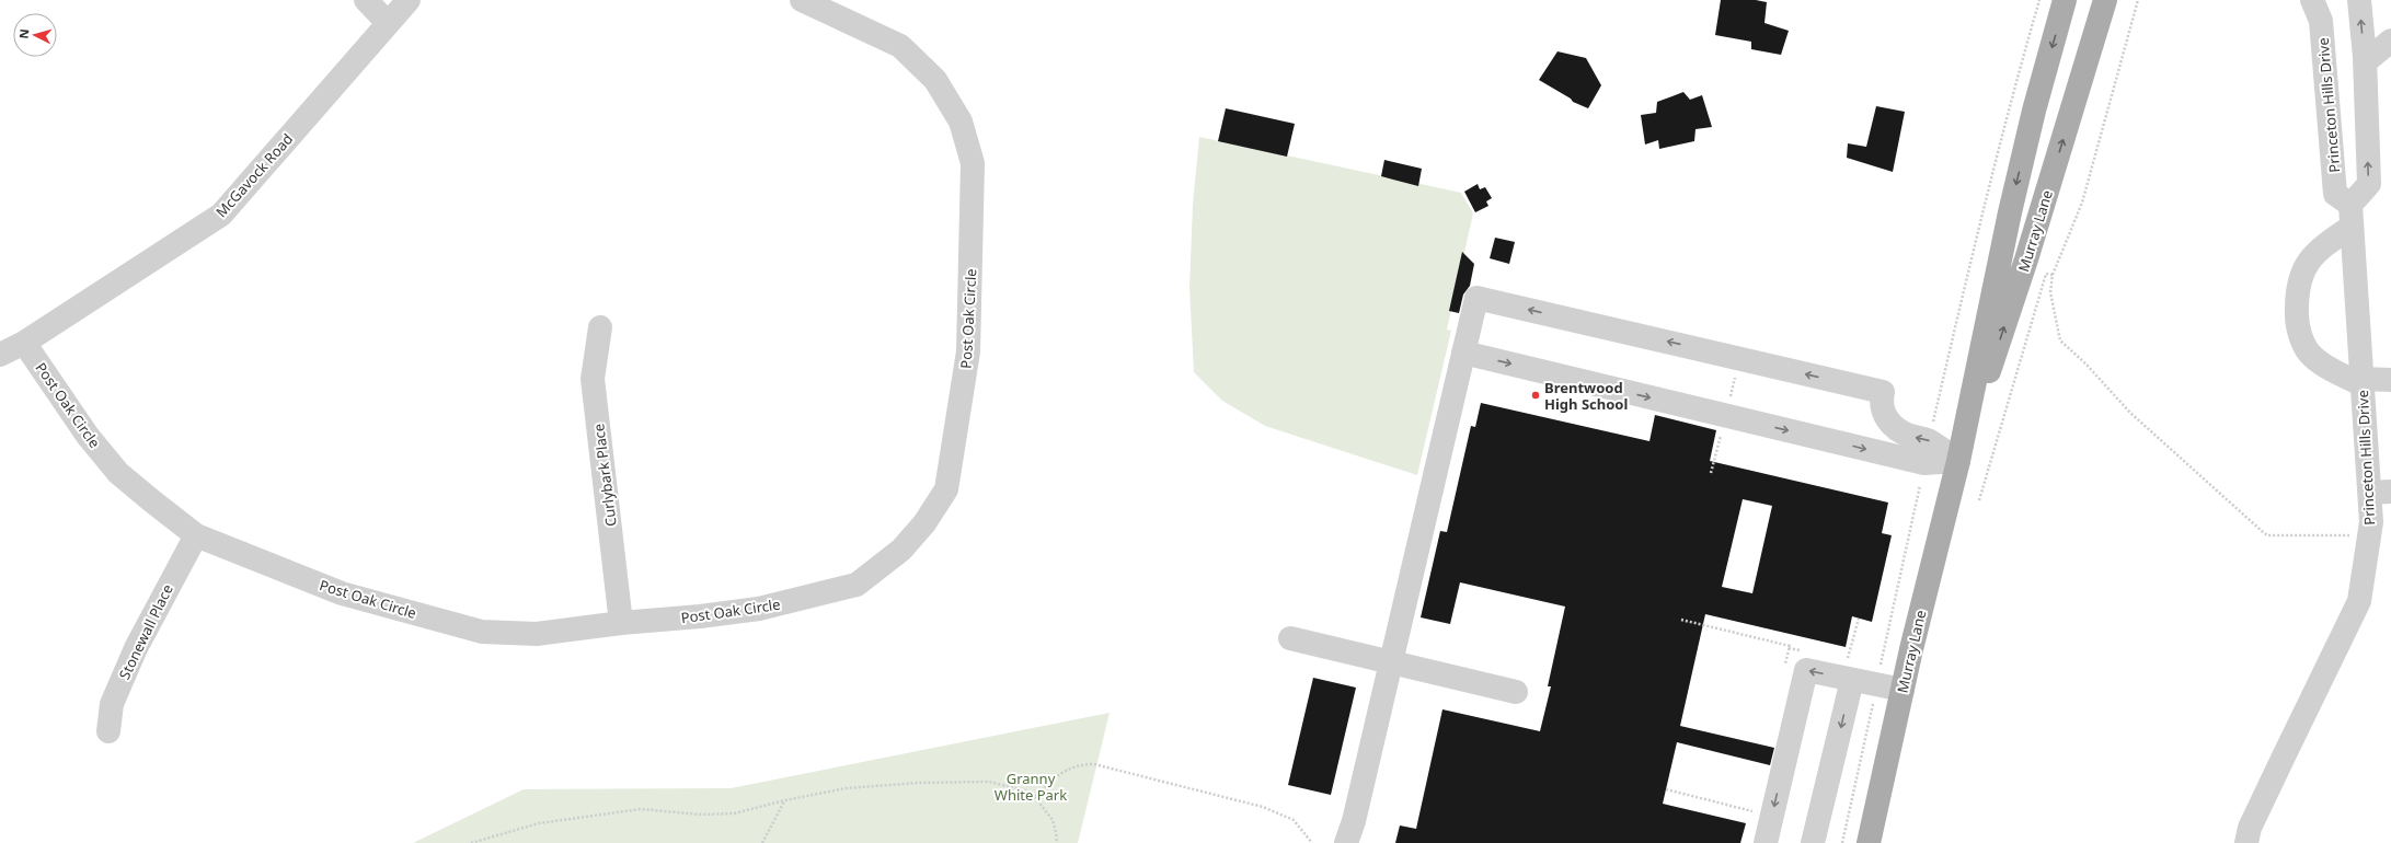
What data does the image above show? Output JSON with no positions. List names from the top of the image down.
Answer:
{
  "streets": {
    "main road": ["Murray Lane"],
    "street": [
      "Princeton Hills Drive",
      "McGavock Road",
      "Post Oak Circle",
      "Curlybark Place",
      "Stonewall Place"
    ]
  },
  "crossings": [
    ["McGavock Road", "Post Oak Circle"],
    ["Post Oak Circle", "Curlybark Place"],
    ["Post Oak Circle", "Stonewall Place"]
  ],
  "parks": ["Granny White Park"],
  "places": ["Brentwood High School"],
  "north": "left"
}
